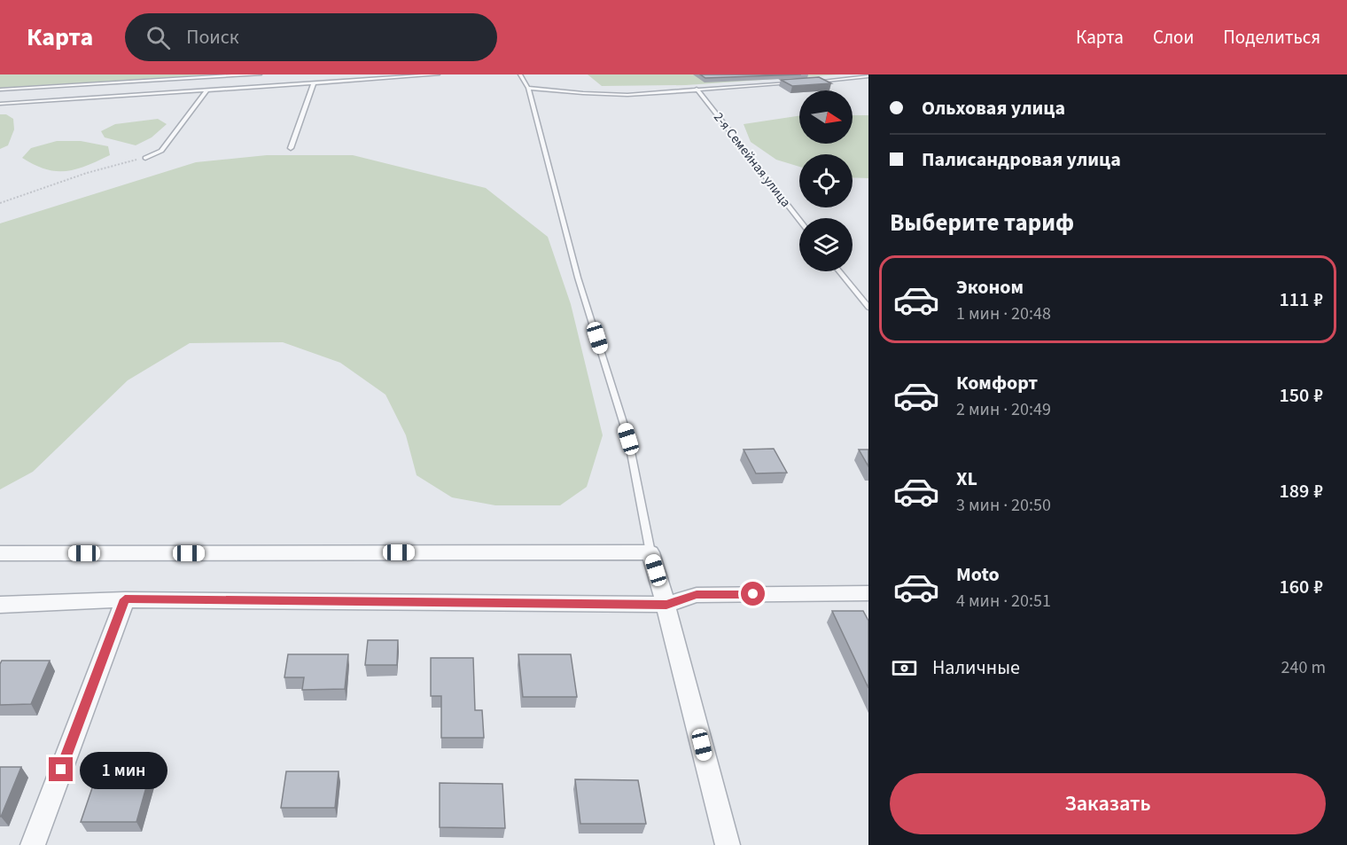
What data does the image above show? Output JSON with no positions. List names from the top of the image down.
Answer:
{
  "streets": {
    "lane": ["2-я Семейная улица"]
  },
  "north": "right",
  "page": {
    "header": "Карта",
    "search": "Поиск",
    "nav": ["Карта", "Слои", "Поделиться"],
    "banner": ["Ольховая улица", "Палисандровая улица"],
    "heading": "Выберите тариф",
    "list": [
      {
        "name": "Эконом",
        "note": "1 мин · 20:48",
        "value": "111 ₽"
      },
      {
        "name": "Комфорт",
        "note": "2 мин · 20:49",
        "value": "150 ₽"
      },
      {
        "name": "XL",
        "note": "3 мин · 20:50",
        "value": "189 ₽"
      },
      {
        "name": "Moto",
        "note": "4 мин · 20:51",
        "value": "160 ₽"
      }
    ],
    "pay": ["Наличные", "240 m"],
    "bubble": "1 мин",
    "buttons": "Заказать"
  }
}
